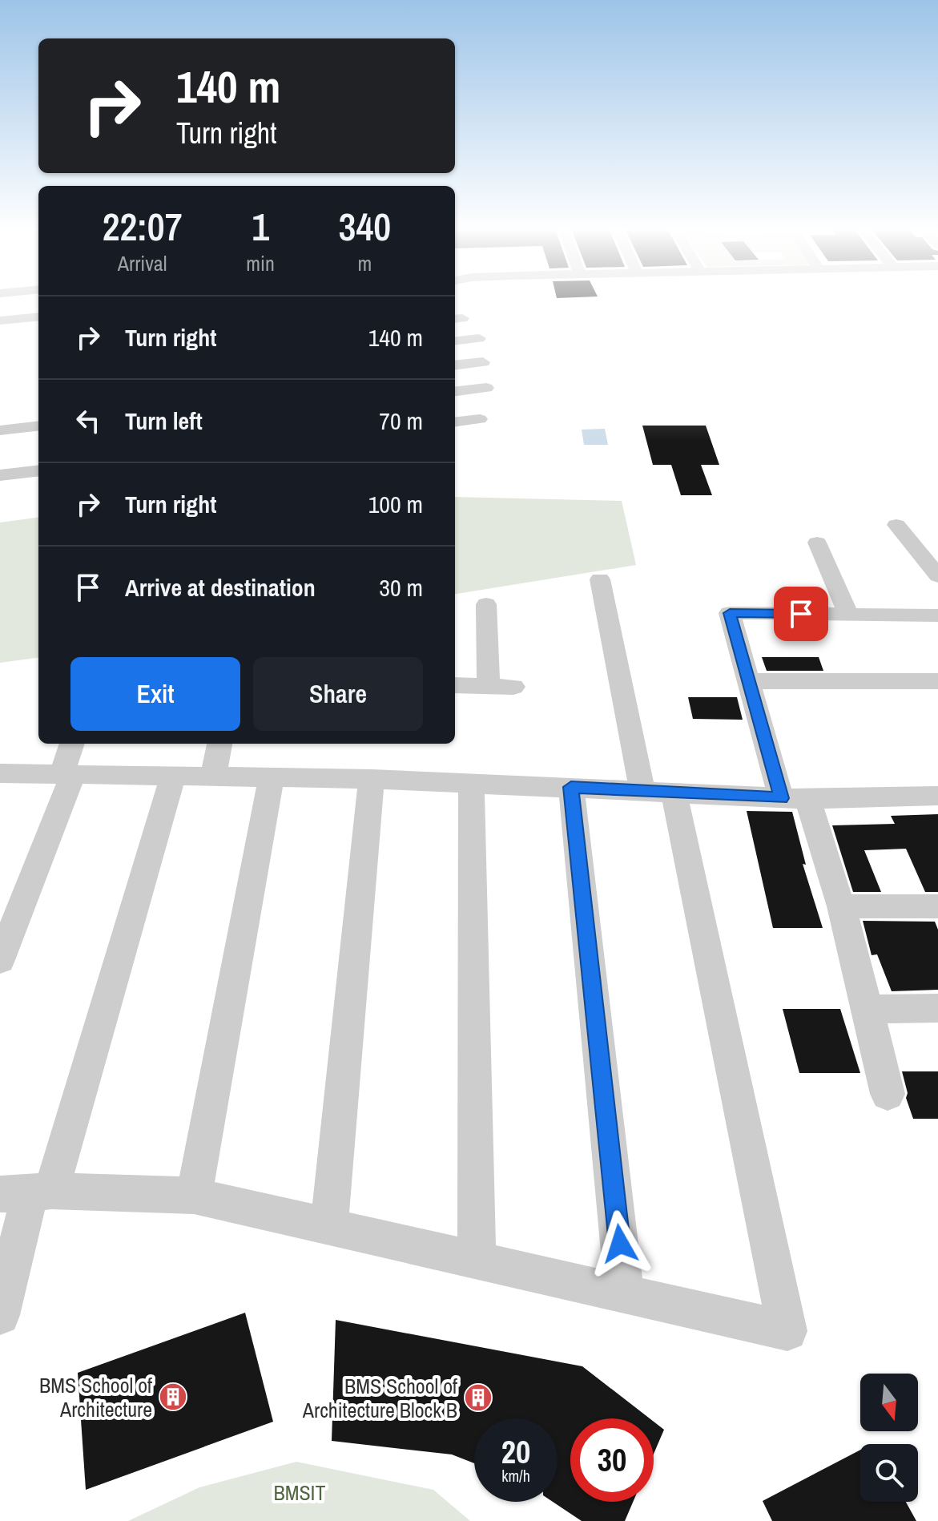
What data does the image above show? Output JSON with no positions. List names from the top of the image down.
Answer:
{
  "parks": ["BMSIT"],
  "places": {
    "building": ["BMS School of Architecture", "BMS School of Architecture Block B"]
  },
  "north": "bottom",
  "page": {
    "turn": ["140 m", "Turn right"],
    "eta": [
      "22:07",
      "Arrival",
      "1",
      "min",
      "340",
      "m"
    ],
    "list": [
      {
        "name": "Turn right",
        "value": "140 m"
      },
      {
        "name": "Turn left",
        "value": "70 m"
      },
      {
        "name": "Turn right",
        "value": "100 m"
      },
      {
        "name": "Arrive at destination",
        "value": "30 m"
      }
    ],
    "buttons": ["Exit", "Share"],
    "speed": "20 km/h",
    "limit": "30"
  }
}
